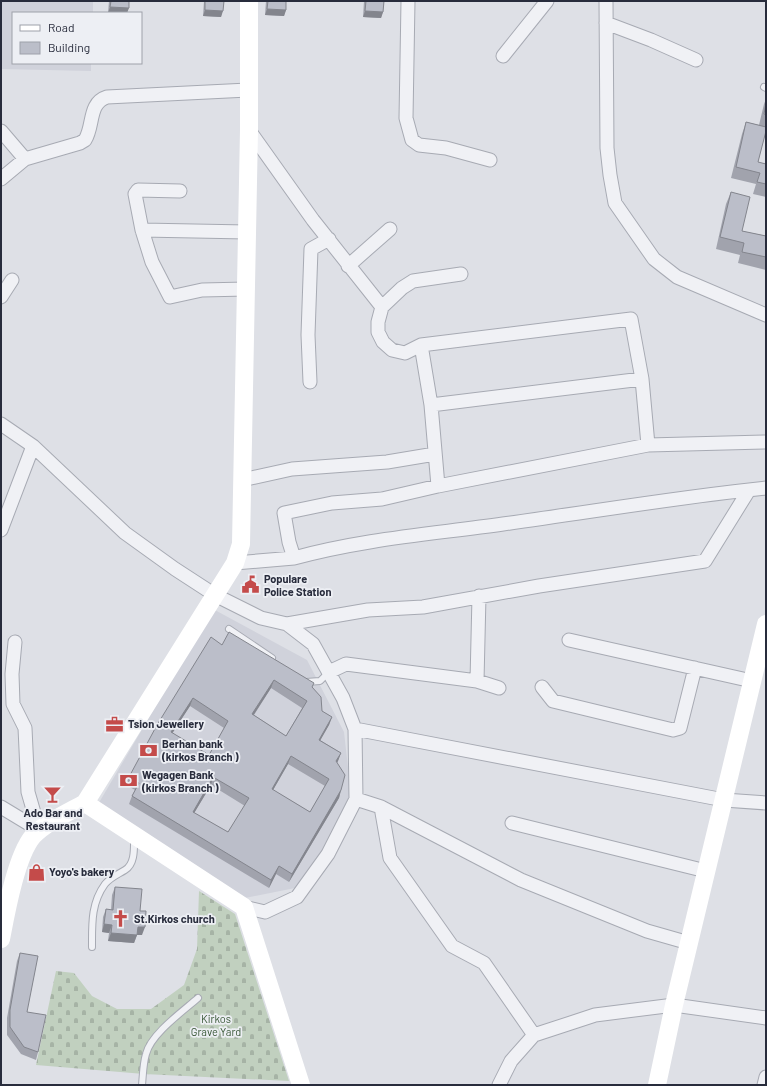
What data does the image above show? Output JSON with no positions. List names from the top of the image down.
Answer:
{
  "parks": ["Kirkos Grave Yard"],
  "places": {
    "public building": ["Populare Police Station"],
    "office": ["Tsion Jewellery"],
    "bank": ["Berhan bank (kirkos Branch )", "Wegagen Bank (kirkos Branch )"],
    "bar": ["Ado Bar and Restaurant"],
    "shop": ["Yoyo's bakery"],
    "church": ["St.Kirkos church"]
  },
  "legend": ["Road", "Building"]
}
